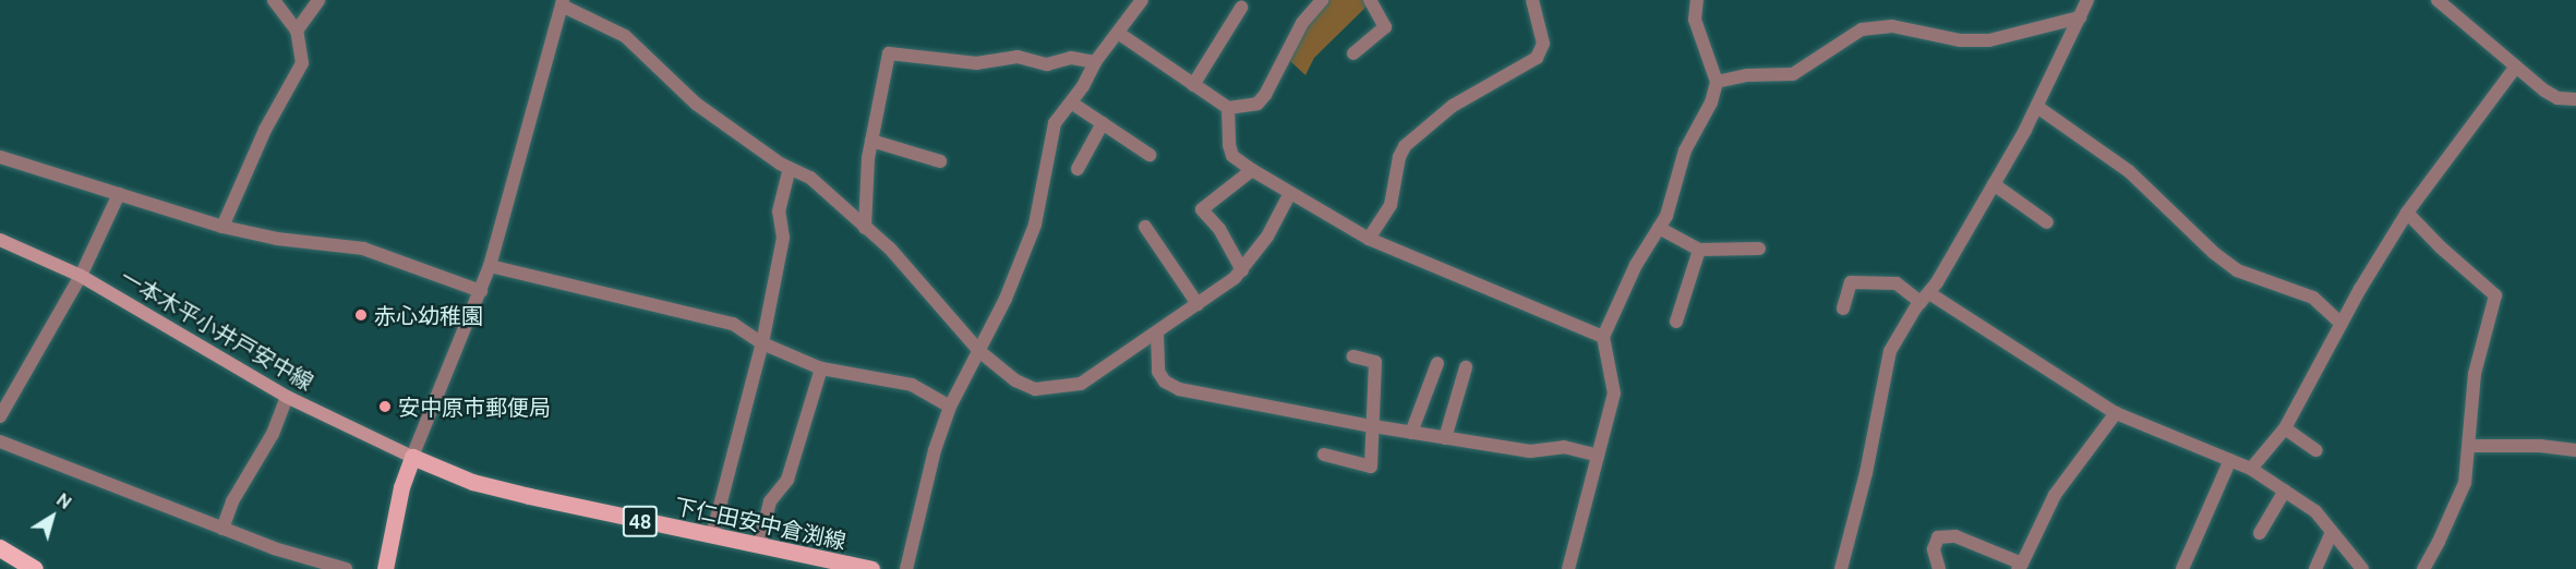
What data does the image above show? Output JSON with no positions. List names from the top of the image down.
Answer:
{
  "streets": {
    "main road": ["一本木平小井戸安中線", "48", "下仁田安中倉渕線"]
  },
  "crossings": [
    ["一本木平小井戸安中線", "下仁田安中倉渕線"]
  ],
  "places": ["赤心幼稚園", "安中原市郵便局"],
  "north": "top right"
}
